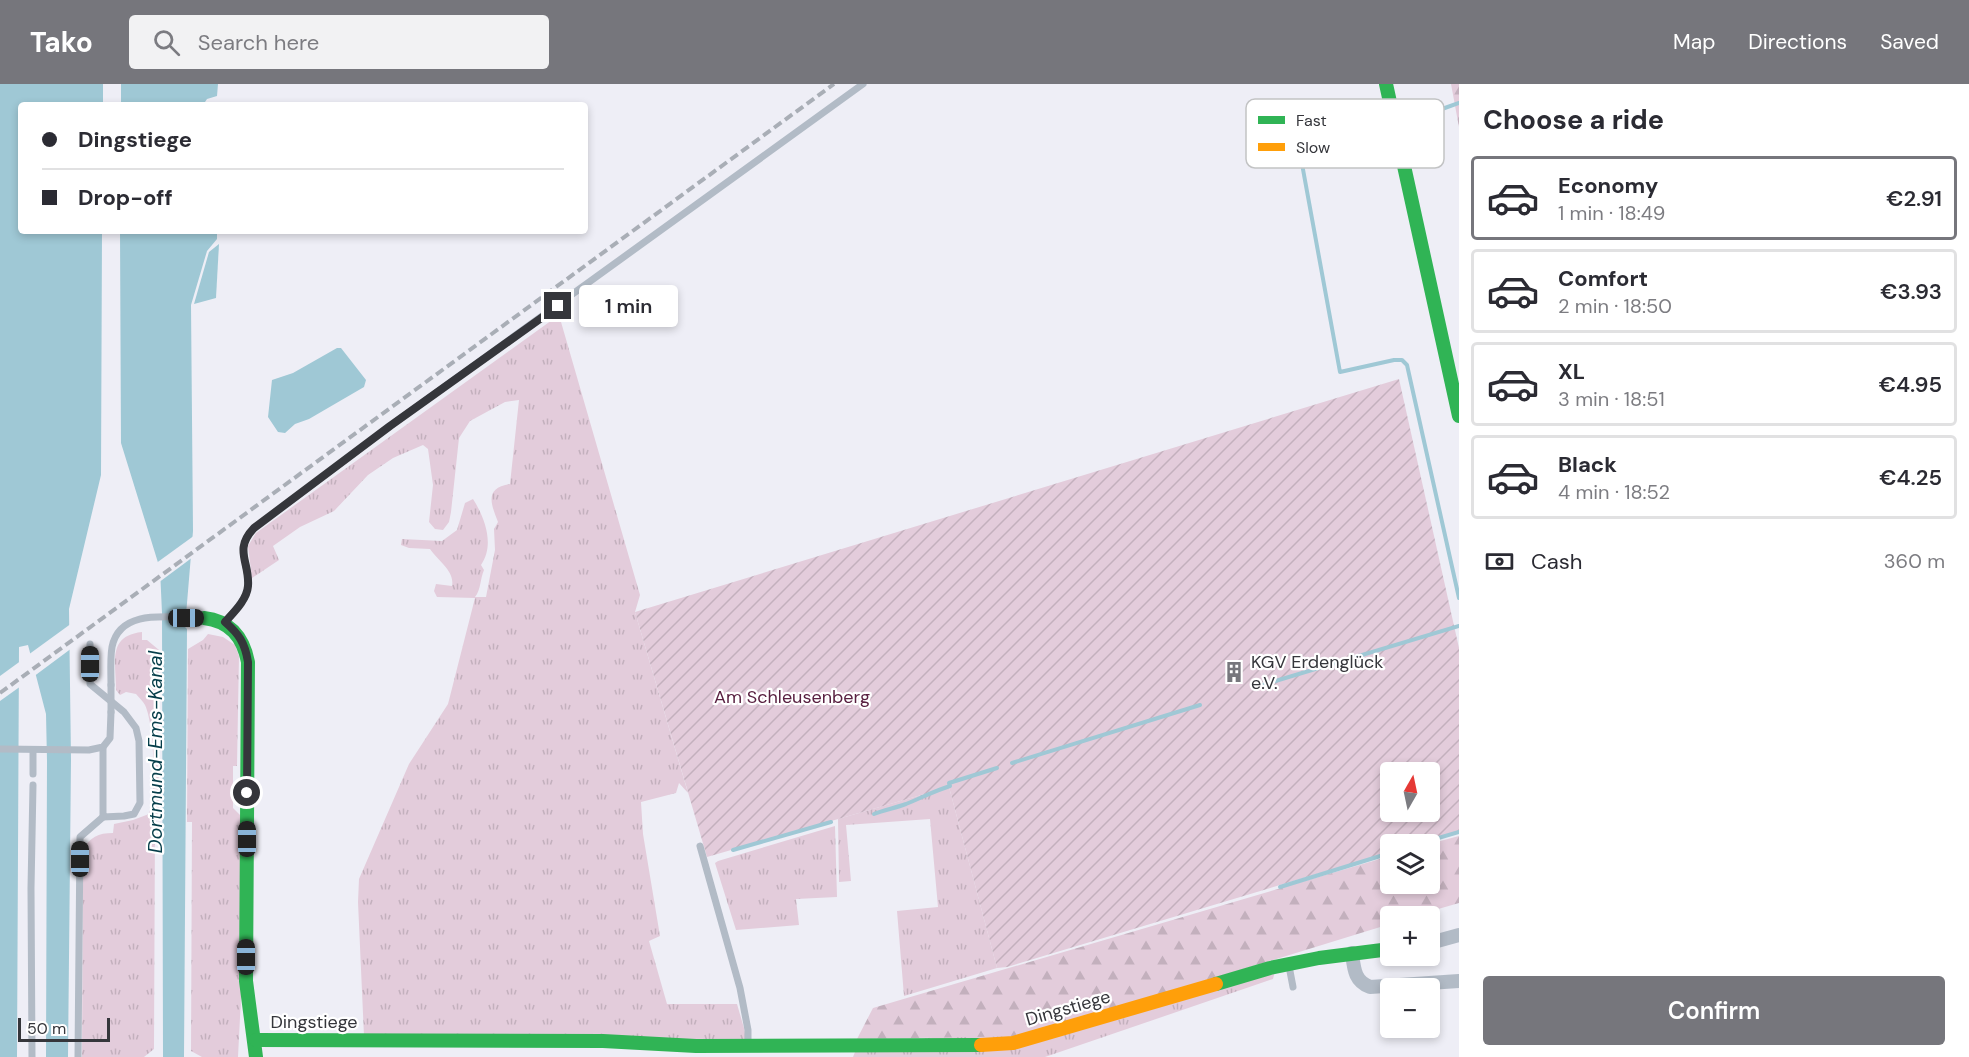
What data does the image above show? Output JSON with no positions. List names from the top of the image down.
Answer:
{
  "streets": {
    "main road": ["Dingstiege"]
  },
  "water": ["Dortmund-Ems-Kanal"],
  "parks": ["Am Schleusenberg"],
  "places": {
    "building": ["KGV Erdenglück e.V."]
  },
  "legend": ["Fast", "Slow"],
  "scale_bar": "50 m",
  "north": "top",
  "page": {
    "header": "Tako",
    "search": "Search here",
    "nav": ["Map", "Directions", "Saved"],
    "heading": "Choose a ride",
    "banner": ["Dingstiege", "Drop-off"],
    "list": [
      {
        "name": "Economy",
        "note": "1 min · 18:49",
        "value": "€2.91"
      },
      {
        "name": "Comfort",
        "note": "2 min · 18:50",
        "value": "€3.93"
      },
      {
        "name": "XL",
        "note": "3 min · 18:51",
        "value": "€4.95"
      },
      {
        "name": "Black",
        "note": "4 min · 18:52",
        "value": "€4.25"
      }
    ],
    "bubble": "1 min",
    "pay": ["Cash", "360 m"],
    "map_buttons": ["+", "−"],
    "buttons": "Confirm",
    "scale": "50 m"
  }
}
